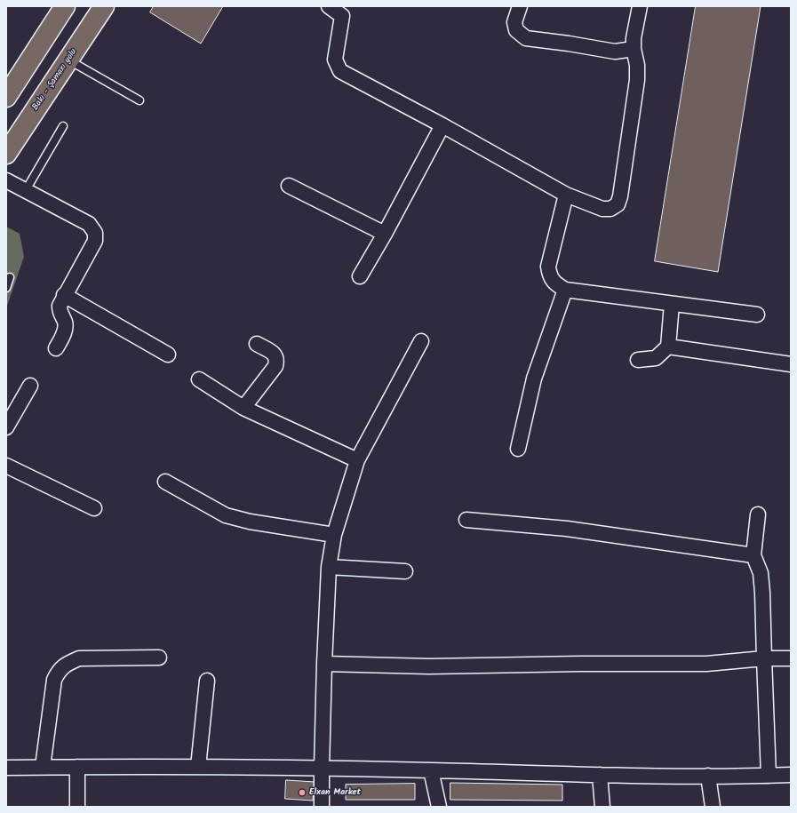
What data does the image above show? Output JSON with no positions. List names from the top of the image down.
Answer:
{
  "streets": {
    "highway": ["Bakı - Şamaxı yolu"]
  },
  "places": ["Elxan Market"]
}
